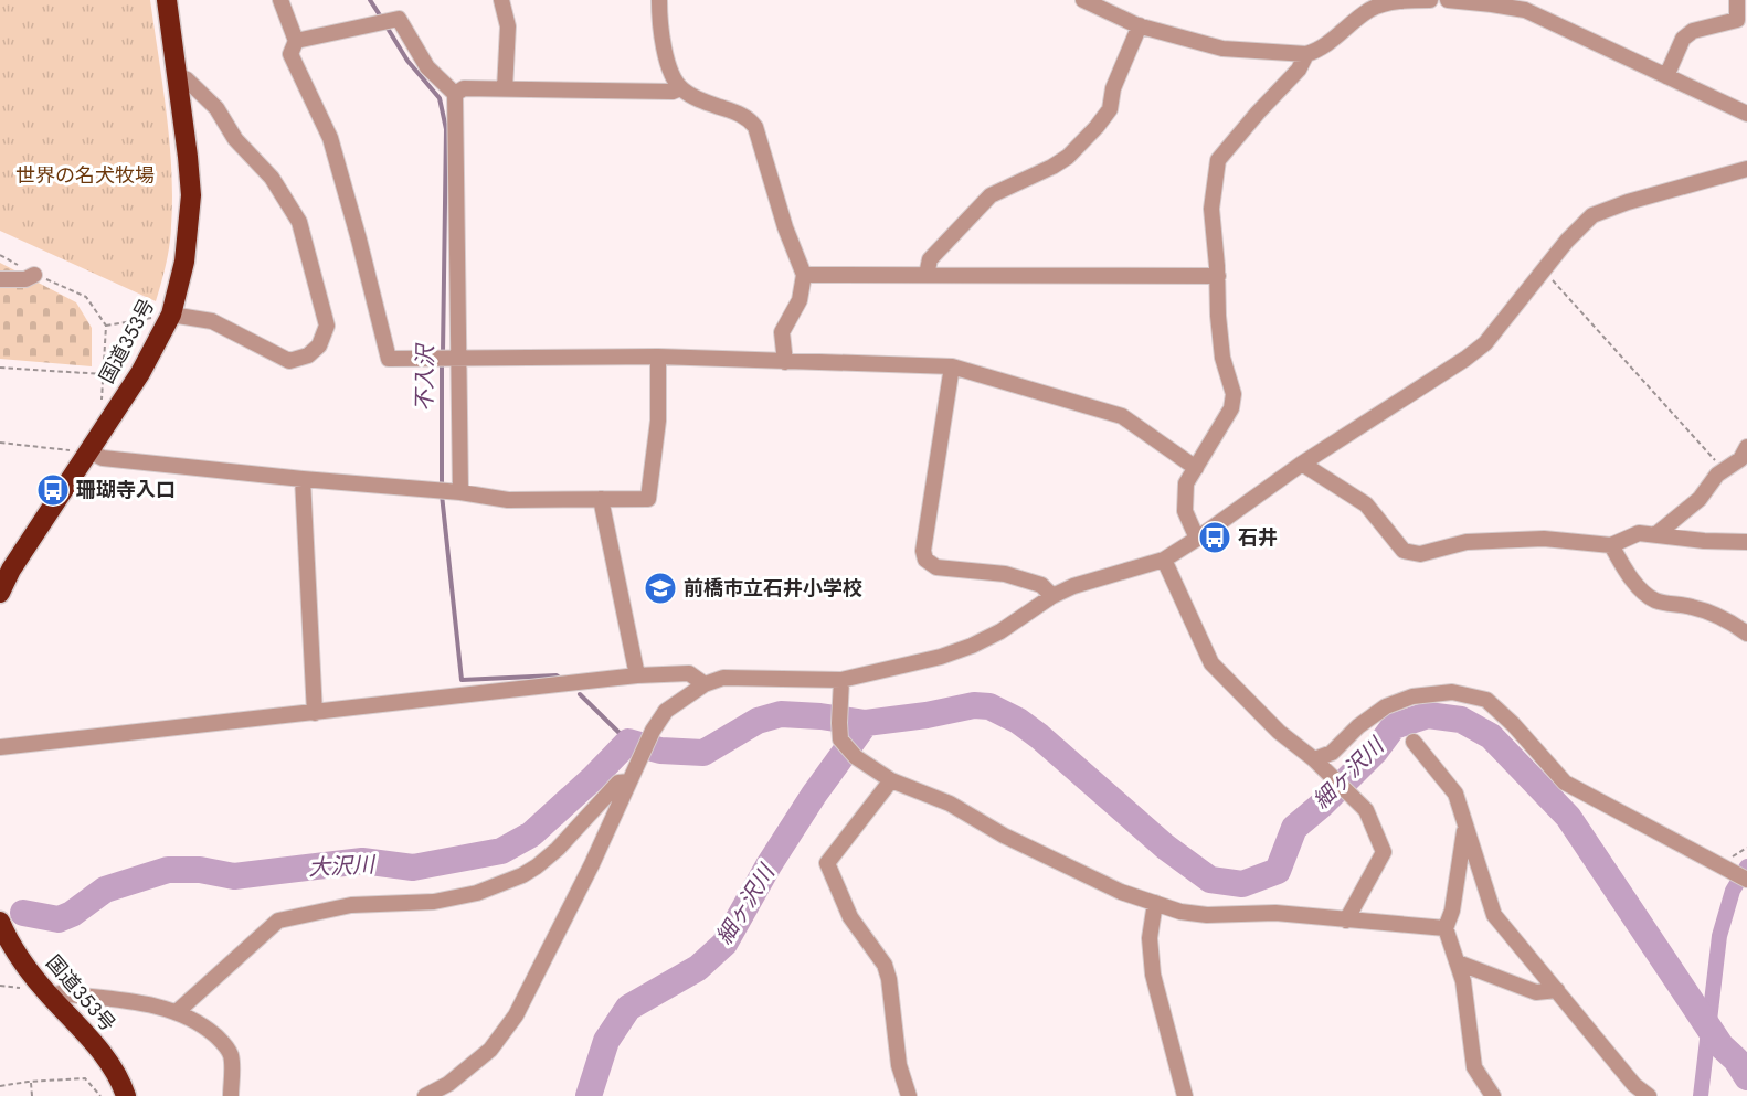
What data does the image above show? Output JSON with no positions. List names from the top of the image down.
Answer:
{
  "streets": {
    "highway": ["国道353号"]
  },
  "water": ["不入沢", "細ヶ沢川", "大沢川"],
  "parks": ["世界の名犬牧場"],
  "places": {
    "bus stop": ["珊瑚寺入口", "石井"],
    "school or university": ["前橋市立石井小学校"]
  }
}
